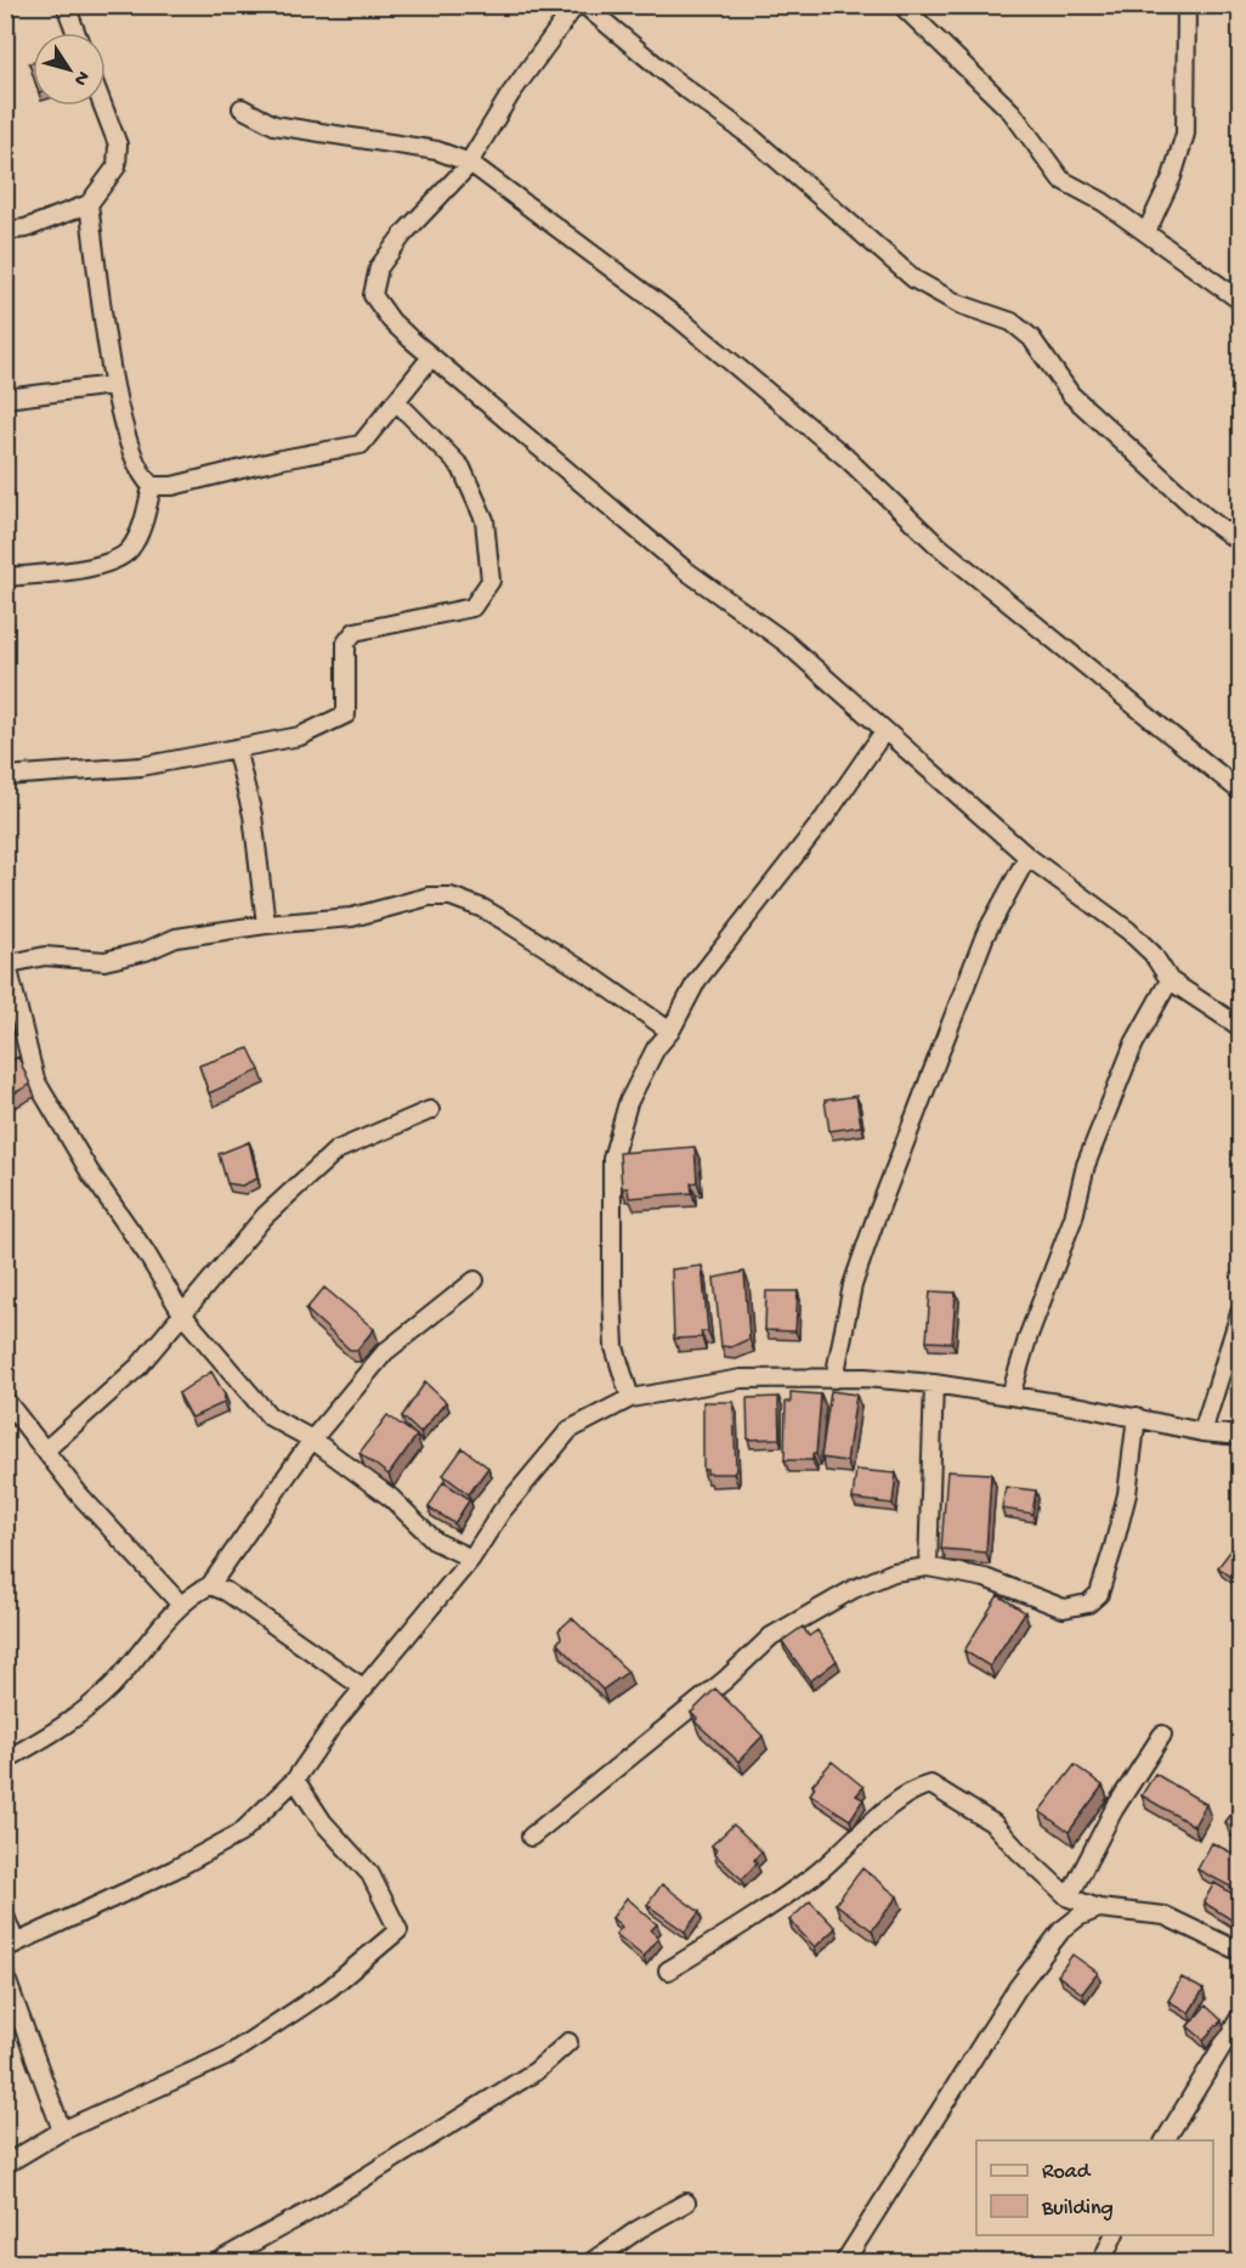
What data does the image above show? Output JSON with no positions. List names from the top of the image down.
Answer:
{
  "legend": ["Road", "Building"],
  "north": "bottom right"
}
